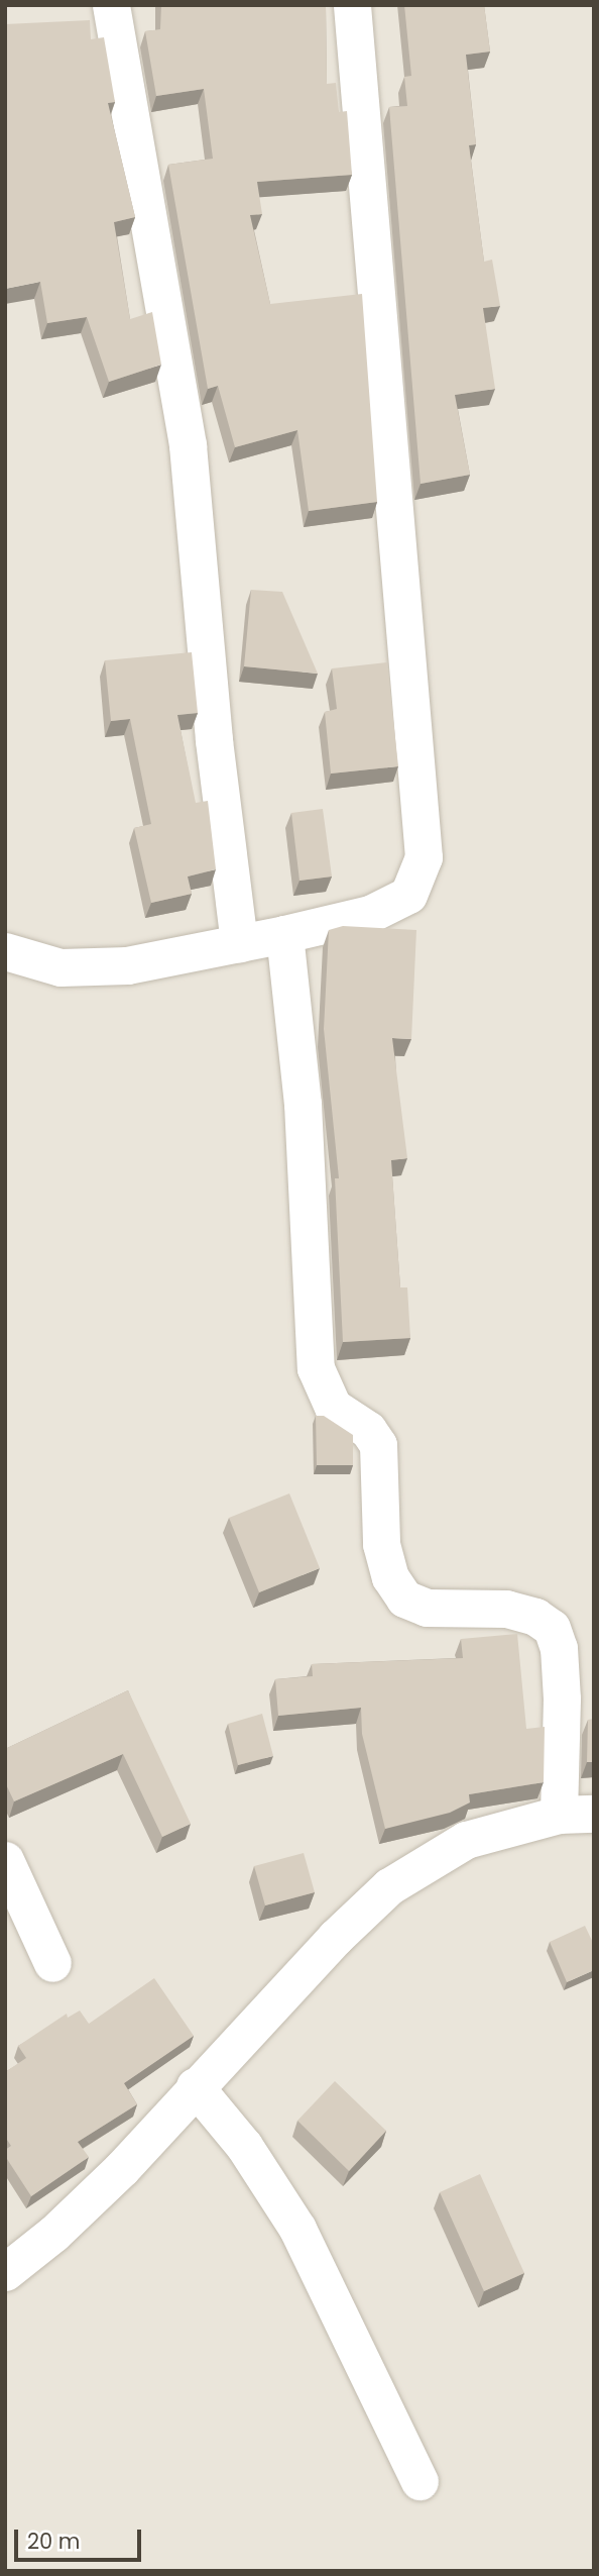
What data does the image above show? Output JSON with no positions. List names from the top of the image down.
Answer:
{
  "scale_bar": "20 m"
}
